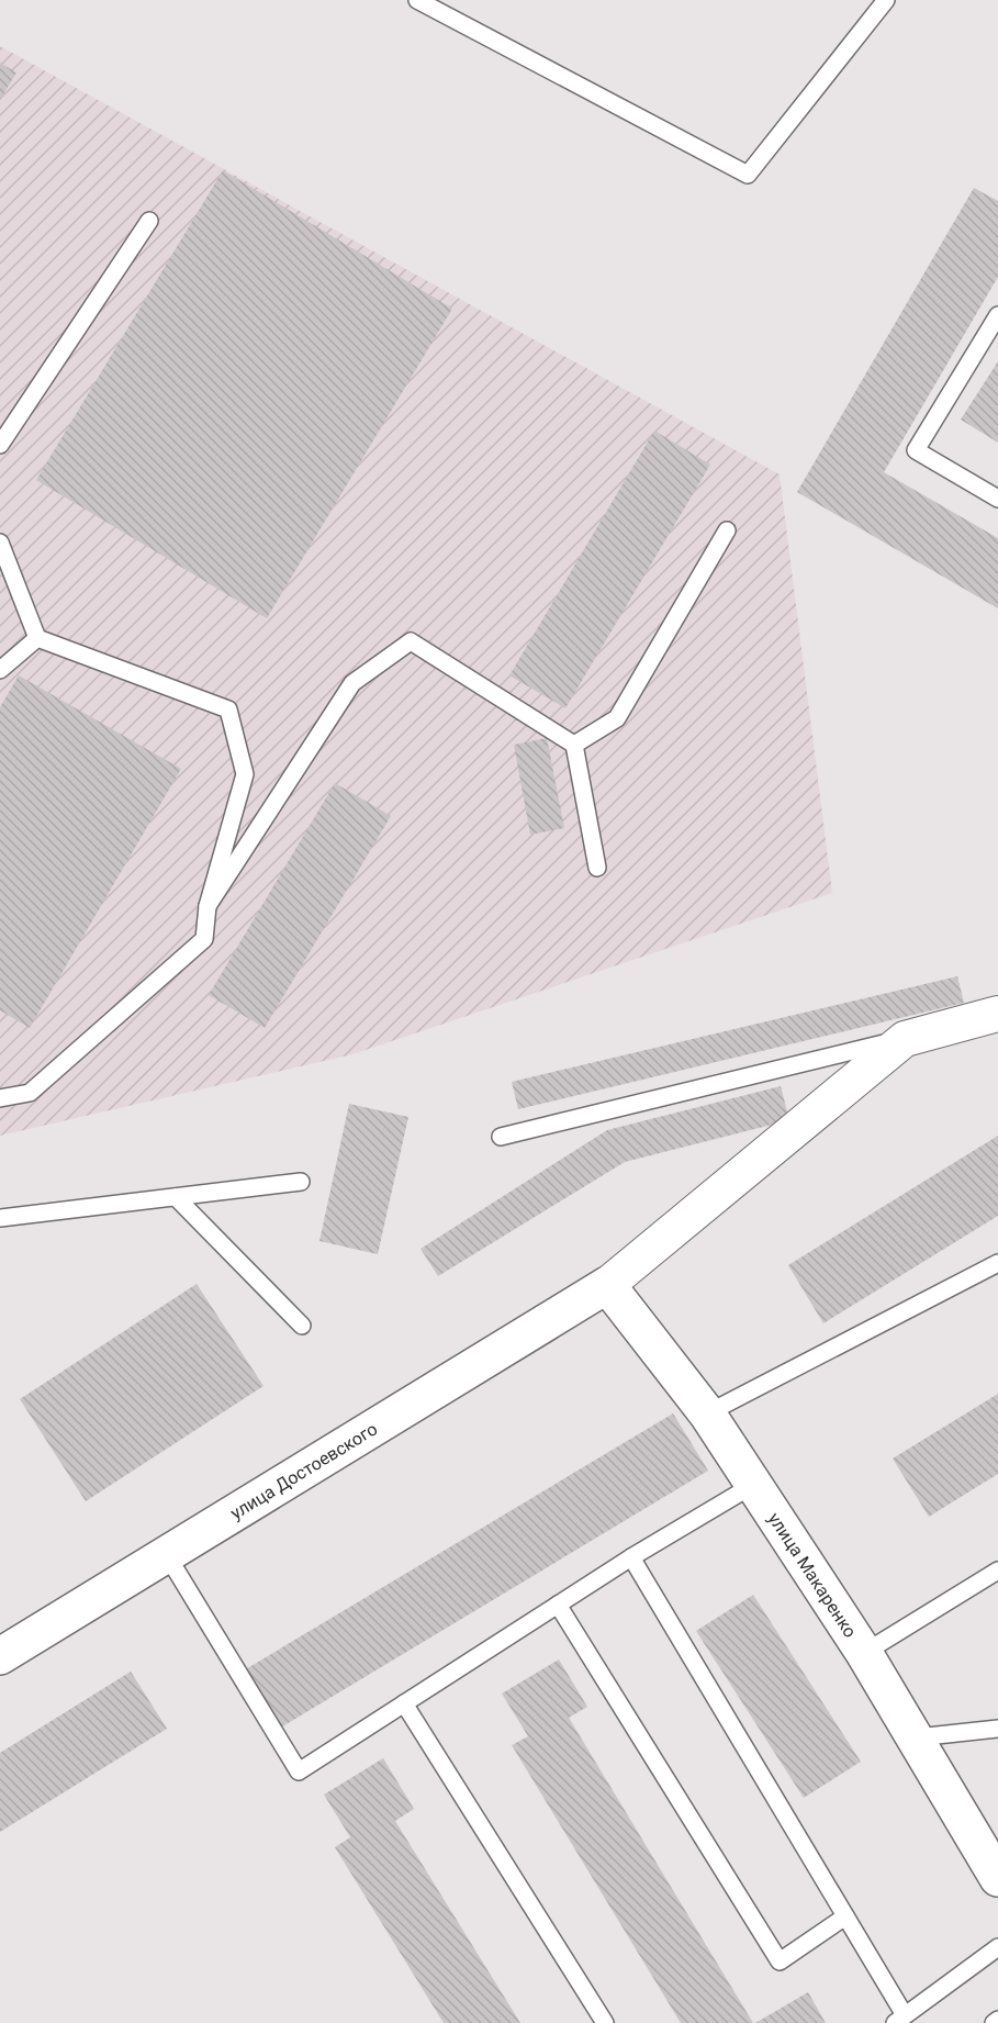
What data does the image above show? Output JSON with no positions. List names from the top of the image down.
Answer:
{
  "streets": {
    "street": ["улица Достоевского", "улица Макаренко"]
  },
  "crossings": [
    ["улица Достоевского", "улица Макаренко"]
  ]
}
